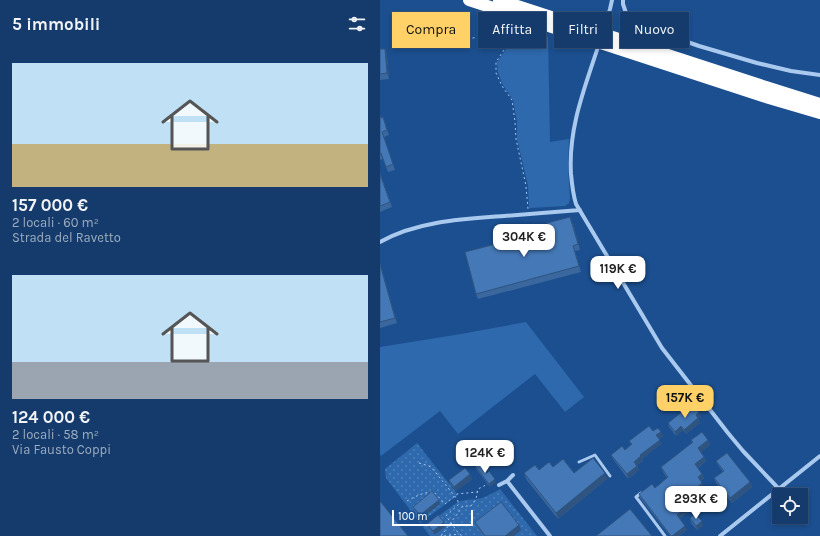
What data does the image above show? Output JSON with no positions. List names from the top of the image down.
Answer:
{
  "scale_bar": "100 m",
  "page": {
    "heading": "5 immobili",
    "chip": [
      "Compra",
      "Affitta",
      "Filtri",
      "Nuovo"
    ],
    "list": [
      {
        "name": "157 000 €",
        "note": "2 locali · 60 m² · Strada del Ravetto"
      },
      {
        "name": "124 000 €",
        "note": "2 locali · 58 m² · Via Fausto Coppi"
      }
    ],
    "price": [
      "304K €",
      "119K €",
      "157K €",
      "124K €",
      "293K €"
    ],
    "scale": "100 m"
  }
}
